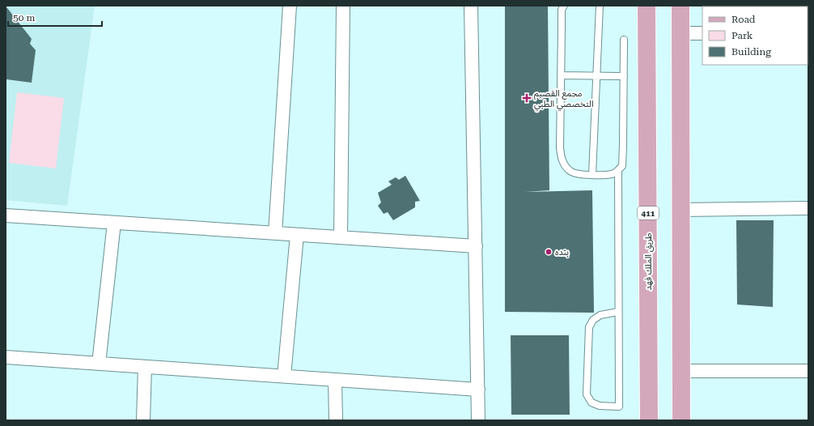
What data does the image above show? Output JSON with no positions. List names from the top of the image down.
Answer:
{
  "streets": {
    "main road": ["411", "طريق الملك فهد"]
  },
  "places": {
    "health": ["مجمع القصيم التخصصي الطبي"],
    "other": ["بنده"]
  },
  "legend": ["Road", "Park", "Building"],
  "scale_bar": "50 m"
}
